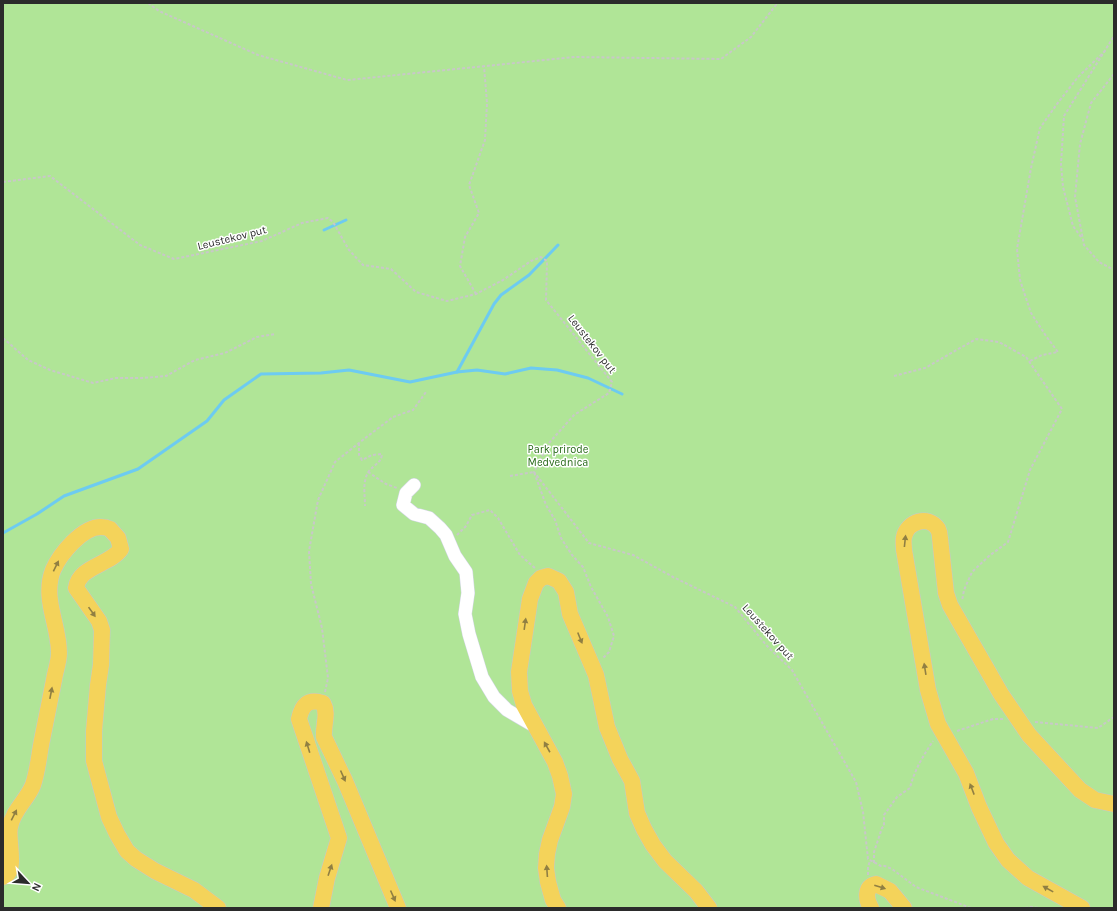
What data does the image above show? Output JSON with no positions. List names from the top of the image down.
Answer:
{
  "streets": {
    "path": ["Leustekov put"]
  },
  "parks": ["Park prirode Medvednica"],
  "north": "bottom right"
}
